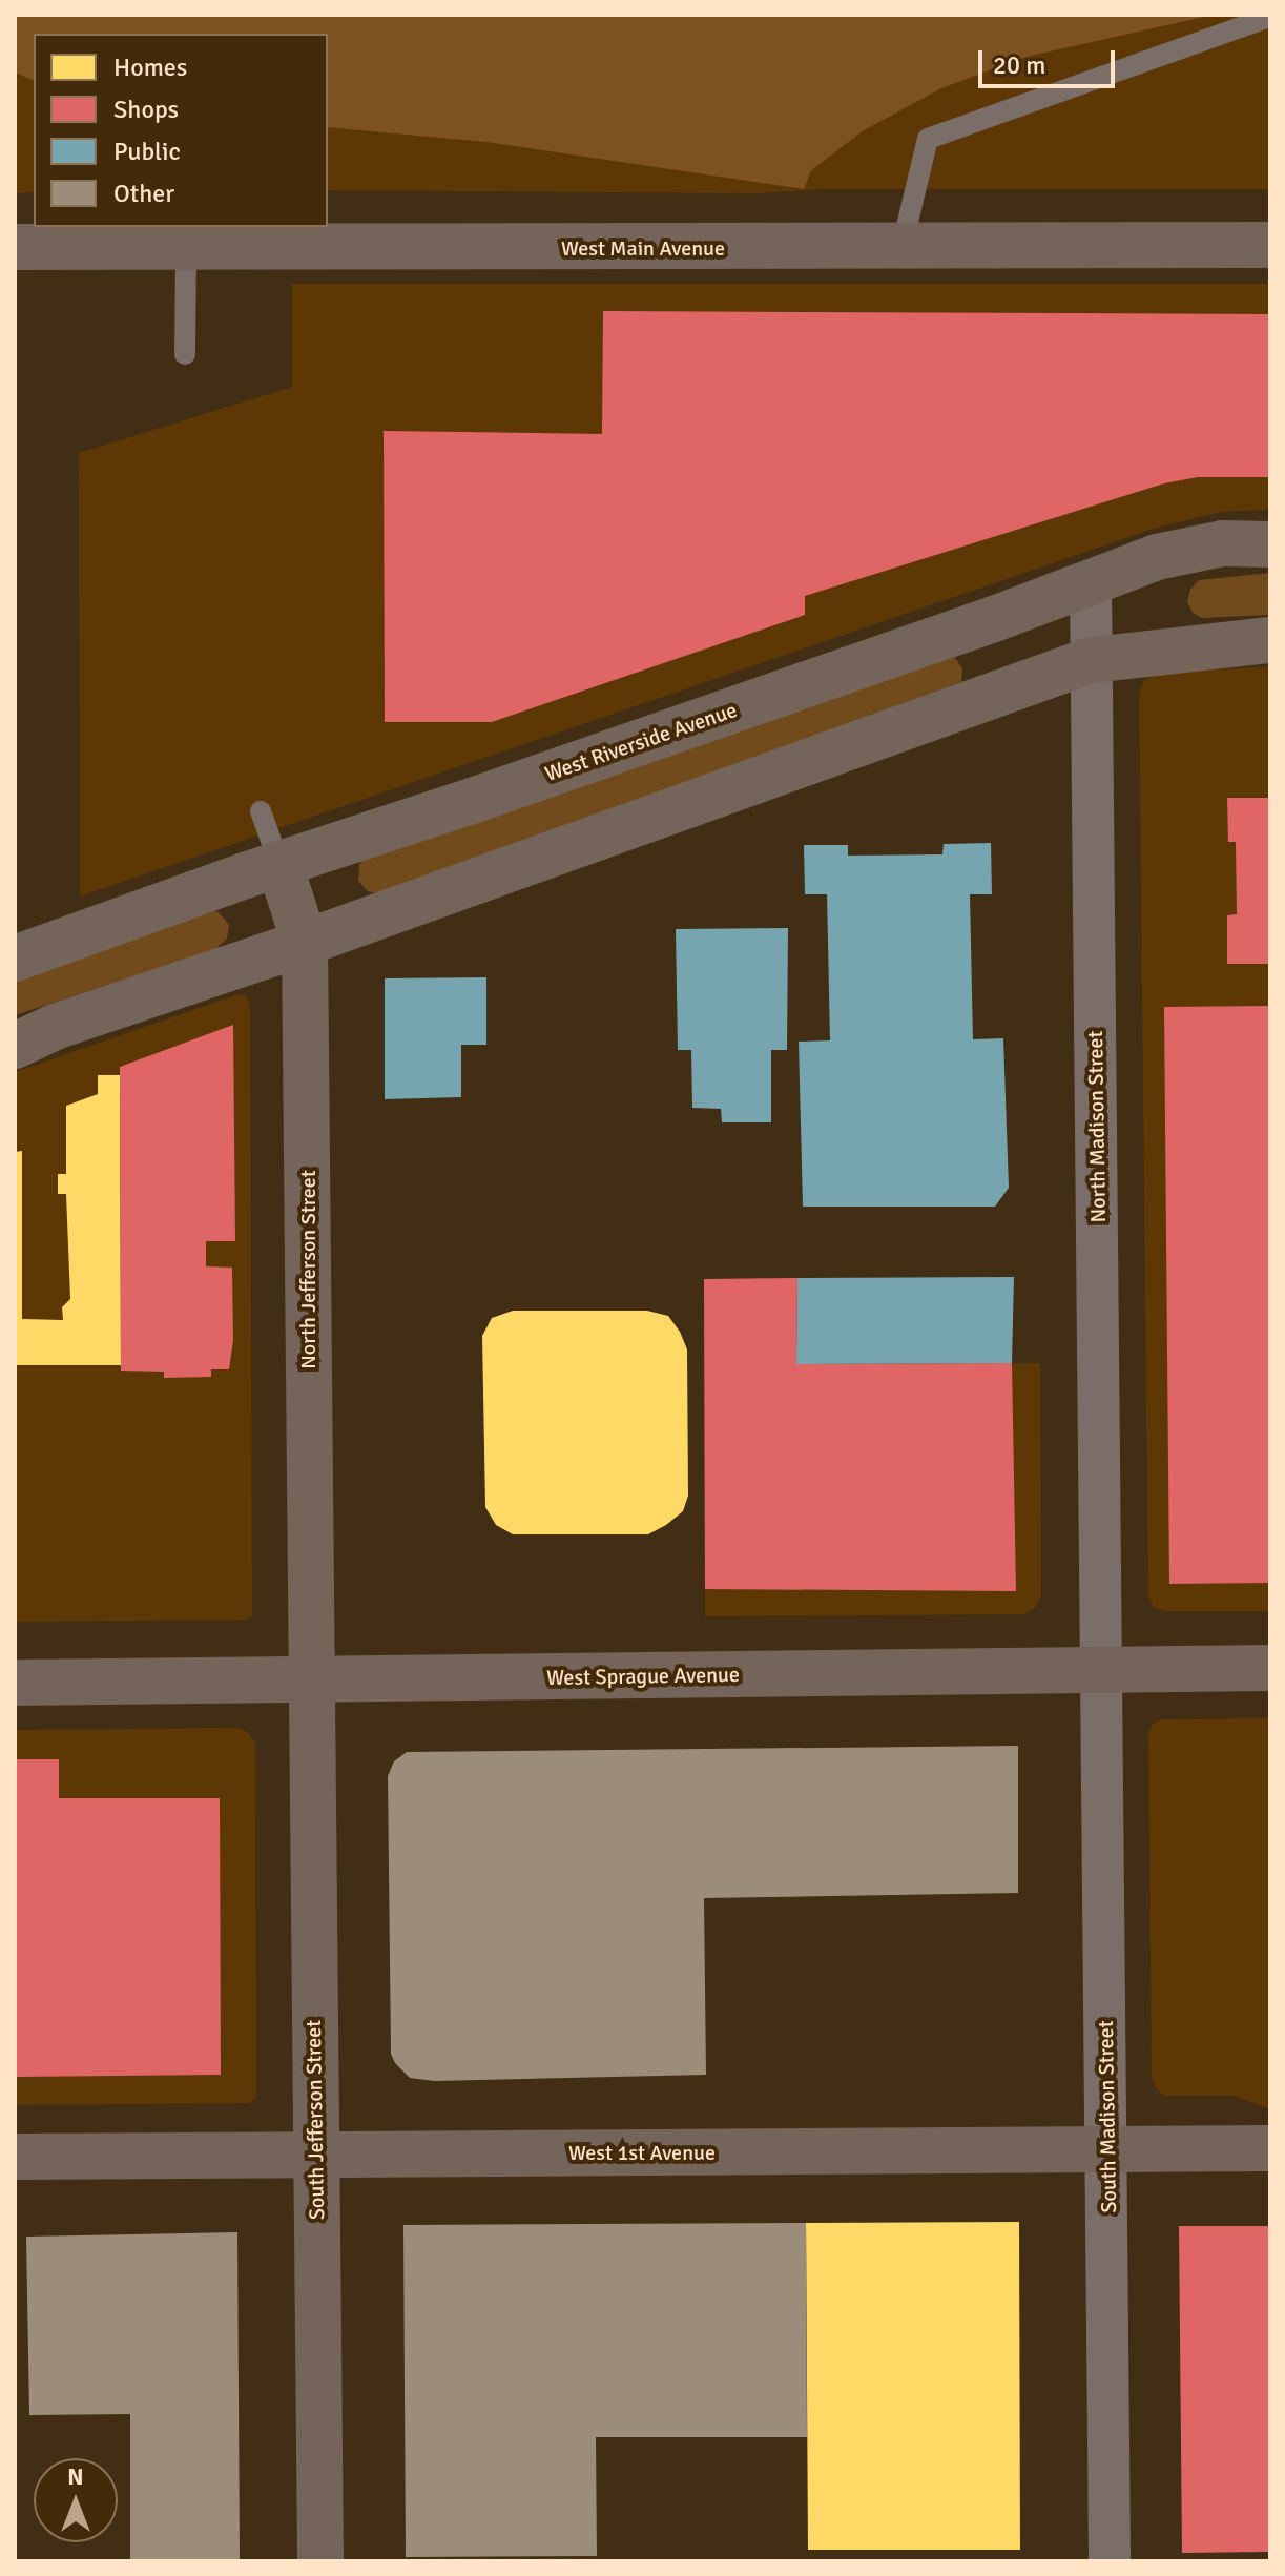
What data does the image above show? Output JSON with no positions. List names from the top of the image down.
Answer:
{
  "streets": {
    "street": [
      "West Main Avenue",
      "West Riverside Avenue",
      "North Madison Street",
      "North Jefferson Street",
      "West Sprague Avenue",
      "South Madison Street",
      "South Jefferson Street",
      "West 1st Avenue"
    ]
  },
  "crossings": [
    ["West Riverside Avenue", "North Madison Street"],
    ["West Riverside Avenue", "North Jefferson Street"],
    ["North Madison Street", "West Sprague Avenue"],
    ["North Madison Street", "South Madison Street"],
    ["North Jefferson Street", "West Sprague Avenue"],
    ["North Jefferson Street", "South Jefferson Street"],
    ["West Sprague Avenue", "South Madison Street"],
    ["West Sprague Avenue", "South Jefferson Street"],
    ["South Madison Street", "West 1st Avenue"],
    ["South Jefferson Street", "West 1st Avenue"]
  ],
  "legend": [
    "Homes",
    "Shops",
    "Public",
    "Other"
  ],
  "scale_bar": "20 m",
  "north": "top"
}
